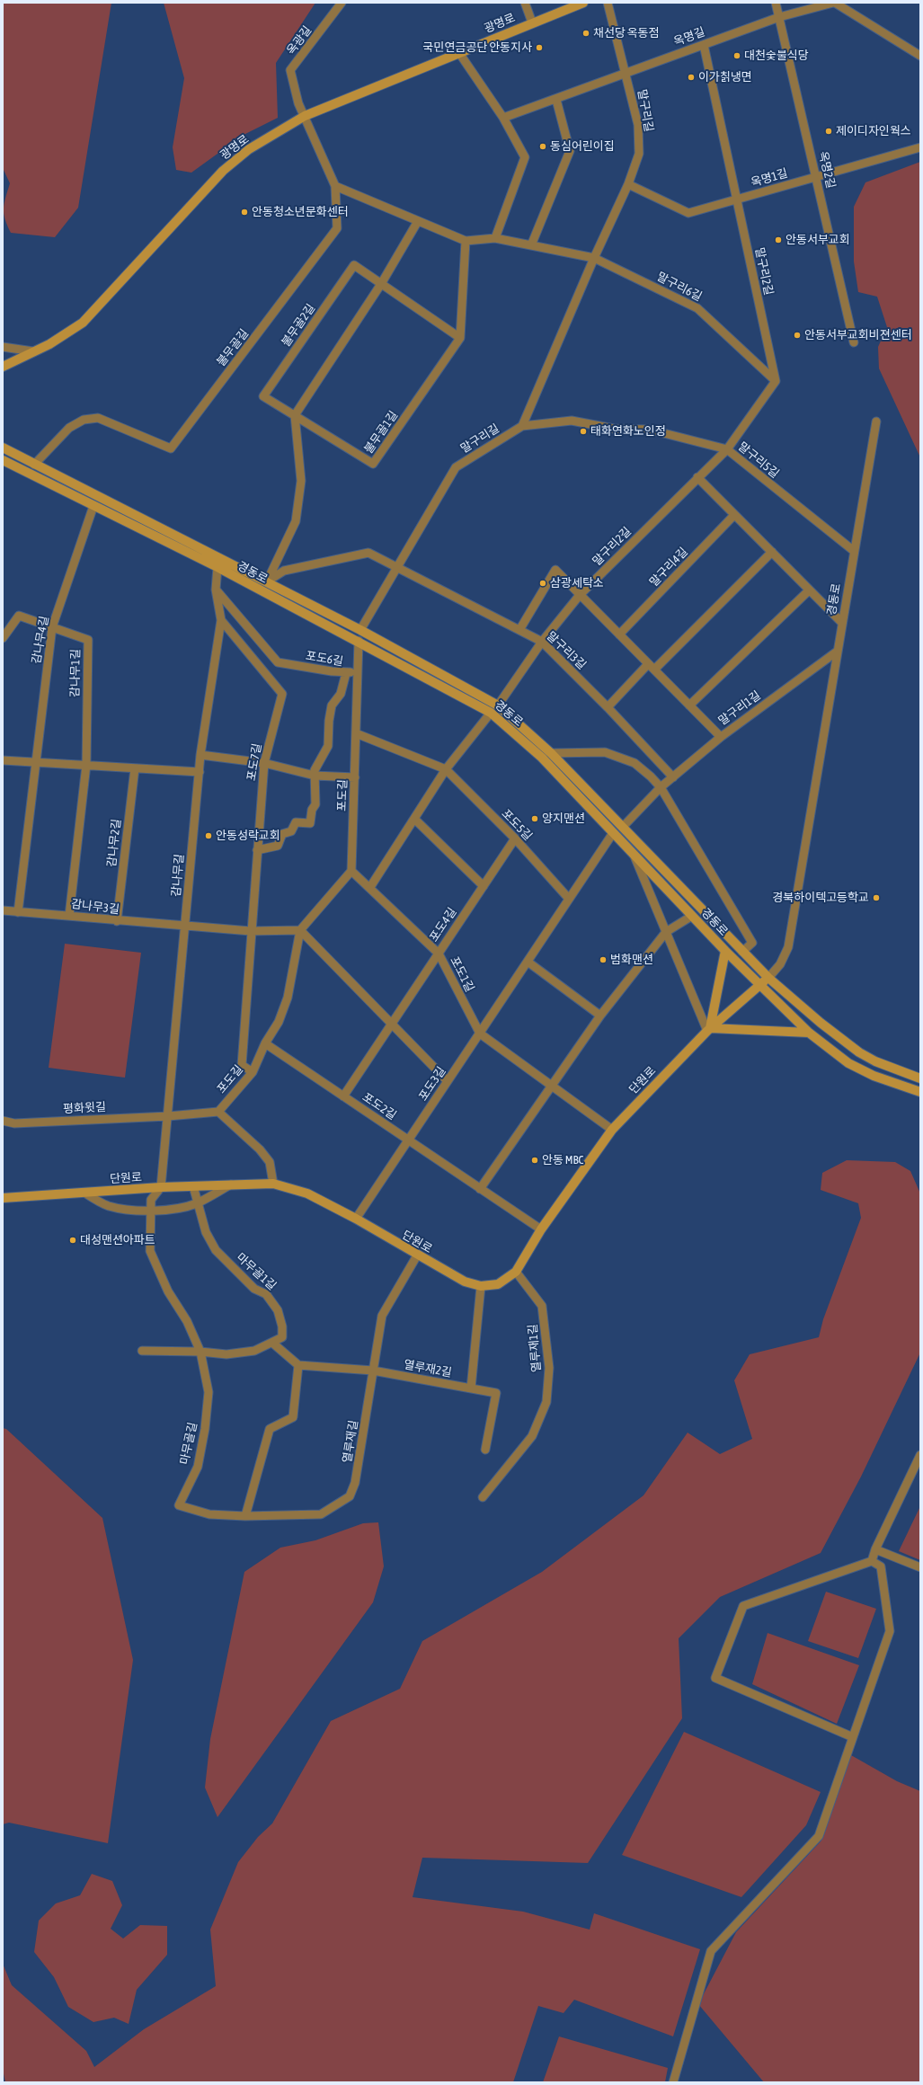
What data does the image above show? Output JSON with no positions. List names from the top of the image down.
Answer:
{
  "streets": {
    "street": [
      "광명로",
      "옥명길",
      "옥광길",
      "말구리길",
      "옥명2길",
      "옥명1길",
      "말구리2길",
      "말구리6길",
      "불무골2길",
      "불무골길",
      "불무골1길",
      "말구리5길",
      "말구리4길",
      "경동로",
      "감나무4길",
      "말구리3길",
      "포도6길",
      "감나무1길",
      "말구리1길",
      "포도7길",
      "포도길",
      "포도5길",
      "감나무2길",
      "감나무길",
      "감나무3길",
      "포도4길",
      "포도1길",
      "단원로",
      "포도3길",
      "포도2길",
      "평화윗길",
      "마무골1길",
      "열루재1길",
      "열루재2길",
      "열루재길",
      "마무골길"
    ]
  },
  "crossings": [
    ["광명로", "옥광길"],
    ["광명로", "불무골길"],
    ["옥명길", "말구리길"],
    ["옥명길", "옥명2길"],
    ["옥명길", "말구리2길"],
    ["옥광길", "불무골길"],
    ["말구리길", "옥명1길"],
    ["말구리길", "말구리6길"],
    ["말구리길", "말구리5길"],
    ["말구리길", "경동로"],
    ["말구리길", "말구리3길"],
    ["옥명2길", "옥명1길"],
    ["옥명1길", "말구리2길"],
    ["말구리2길", "말구리6길"],
    ["말구리2길", "말구리5길"],
    ["말구리2길", "경동로"],
    ["말구리2길", "말구리3길"],
    ["불무골2길", "불무골1길"],
    ["불무골길", "경동로"],
    ["말구리5길", "경동로"],
    ["경동로", "감나무4길"],
    ["경동로", "말구리3길"],
    ["경동로", "말구리1길"],
    ["경동로", "포도길"],
    ["경동로", "감나무길"],
    ["경동로", "단원로"],
    ["경동로", "포도3길"],
    ["감나무4길", "감나무1길"],
    ["말구리3길", "말구리1길"],
    ["포도6길", "포도7길"],
    ["포도6길", "감나무길"],
    ["포도7길", "포도길"],
    ["포도7길", "감나무길"],
    ["포도길", "포도5길"],
    ["포도길", "감나무길"],
    ["포도길", "포도1길"],
    ["포도길", "포도2길"],
    ["포도길", "평화윗길"],
    ["포도5길", "포도4길"],
    ["포도5길", "포도3길"],
    ["감나무2길", "감나무3길"],
    ["감나무길", "감나무3길"],
    ["감나무길", "단원로"],
    ["감나무길", "평화윗길"],
    ["감나무길", "마무골길"],
    ["포도4길", "포도1길"],
    ["포도4길", "포도2길"],
    ["포도1길", "단원로"],
    ["포도1길", "포도3길"],
    ["단원로", "포도3길"],
    ["단원로", "포도2길"],
    ["단원로", "마무골1길"],
    ["단원로", "열루재1길"],
    ["단원로", "열루재길"],
    ["단원로", "마무골길"],
    ["포도3길", "포도2길"],
    ["열루재2길", "열루재길"],
    ["열루재길", "마무골길"]
  ],
  "places": [
    "채선당 옥동점",
    "국민연금공단 안동지사",
    "대천숯불식당",
    "이가칡냉면",
    "제이디자인웍스",
    "동심어린이집",
    "안동청소년문화센터",
    "안동서부교회",
    "안동서부교회비젼센터",
    "태화연화노인정",
    "삼광세탁소",
    "양지맨션",
    "안동성락교회",
    "경북하이텍고등학교",
    "범화맨션",
    "안동 MBC",
    "대성맨션아파트"
  ]
}
